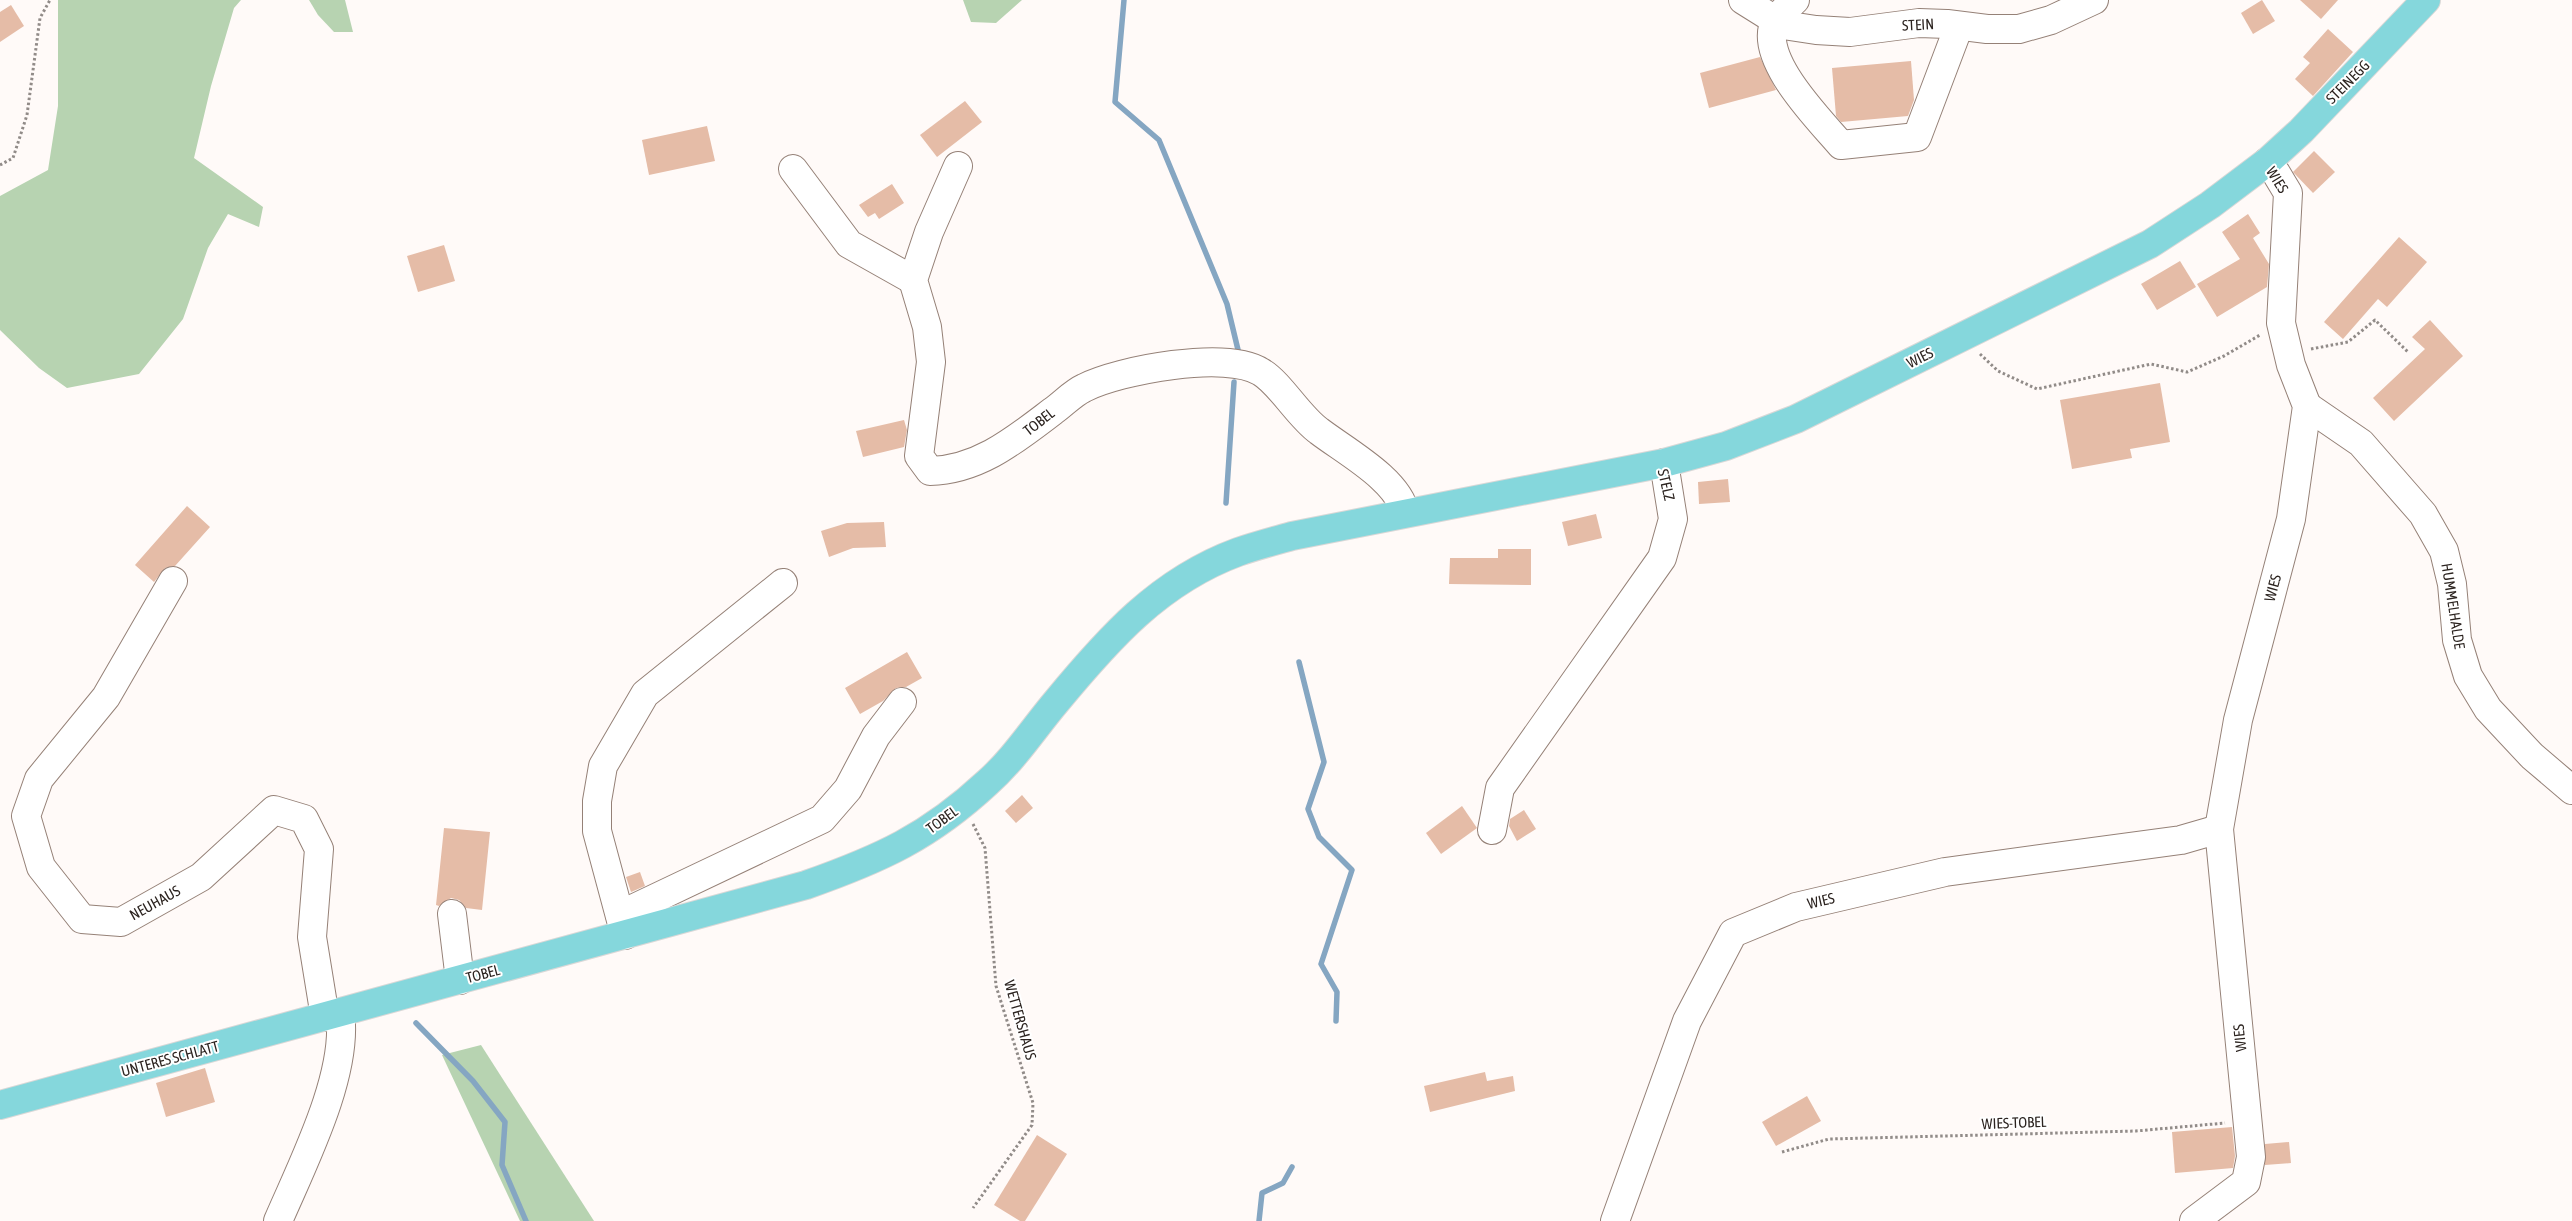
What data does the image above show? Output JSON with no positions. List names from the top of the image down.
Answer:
{
  "streets": {
    "main road": [
      "STEINEGG",
      "WIES",
      "TOBEL",
      "STELZ",
      "UNTERES SCHLATT"
    ],
    "street": ["STEIN", "HUMMELHALDE", "NEUHAUS"],
    "path": ["WETTERSHAUS", "WIES-TOBEL"]
  },
  "crossings": [
    ["STEINEGG", "WIES"],
    ["WIES", "STELZ"],
    ["WIES", "HUMMELHALDE"],
    ["WIES", "WIES-TOBEL"],
    ["TOBEL", "STELZ"],
    ["TOBEL", "NEUHAUS"],
    ["TOBEL", "UNTERES SCHLATT"],
    ["NEUHAUS", "UNTERES SCHLATT"]
  ]
}
